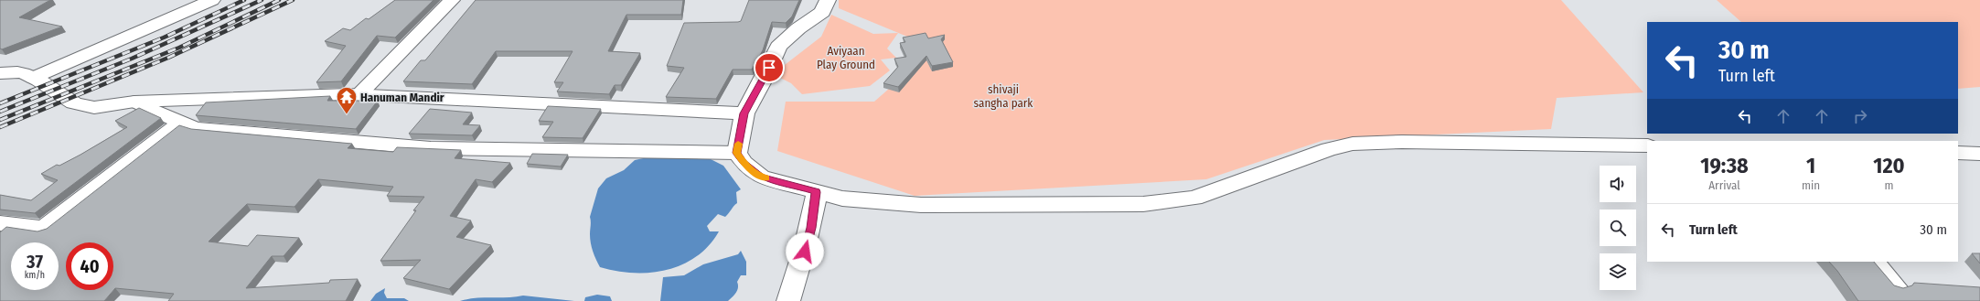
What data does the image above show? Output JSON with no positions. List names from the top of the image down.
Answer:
{
  "parks": ["Aviyaan Play Ground", "shivaji sangha park"],
  "places": {
    "temple": ["Hanuman Mandir"]
  },
  "page": {
    "turn": ["30 m", "Turn left"],
    "eta": [
      "19:38",
      "Arrival",
      "1",
      "min",
      "120",
      "m"
    ],
    "list": [
      {
        "name": "Turn left",
        "value": "30 m"
      }
    ],
    "speed": "37 km/h",
    "limit": "40"
  }
}
